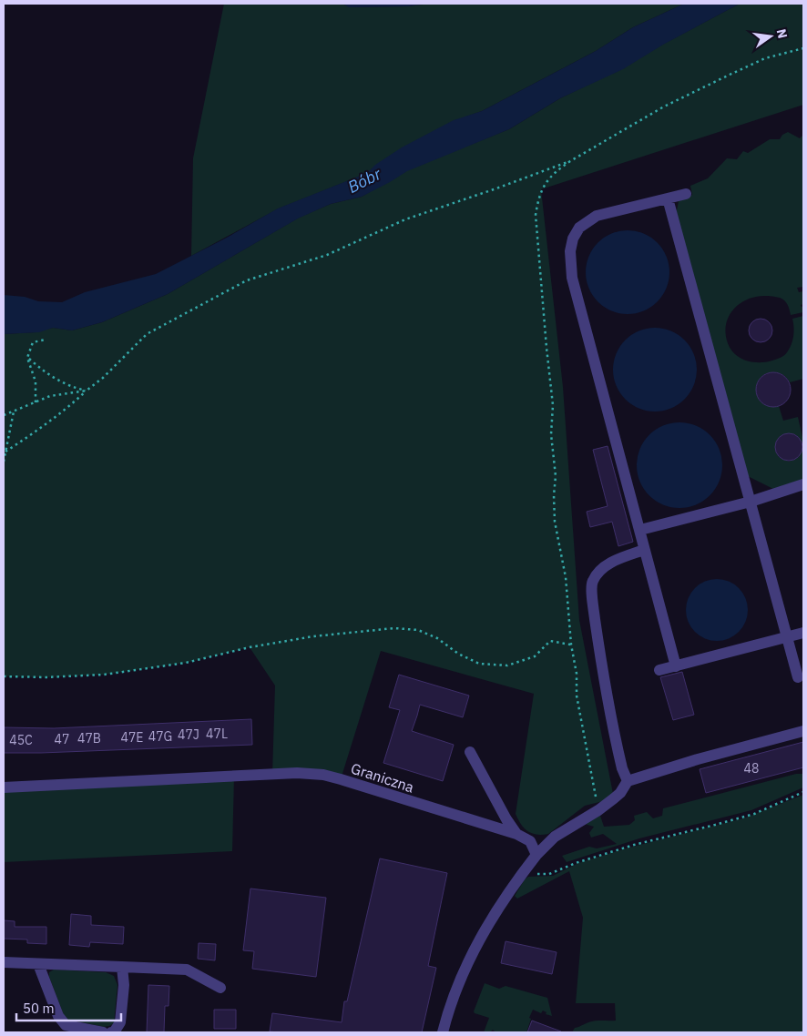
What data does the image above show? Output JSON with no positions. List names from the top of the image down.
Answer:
{
  "streets": {
    "street": ["Graniczna"]
  },
  "water": ["Bóbr"],
  "house_numbers": [
    "47L",
    "47J",
    "47G",
    "47E",
    "47B",
    "47",
    "45C",
    "48"
  ],
  "scale_bar": "50 m",
  "north": "right"
}
